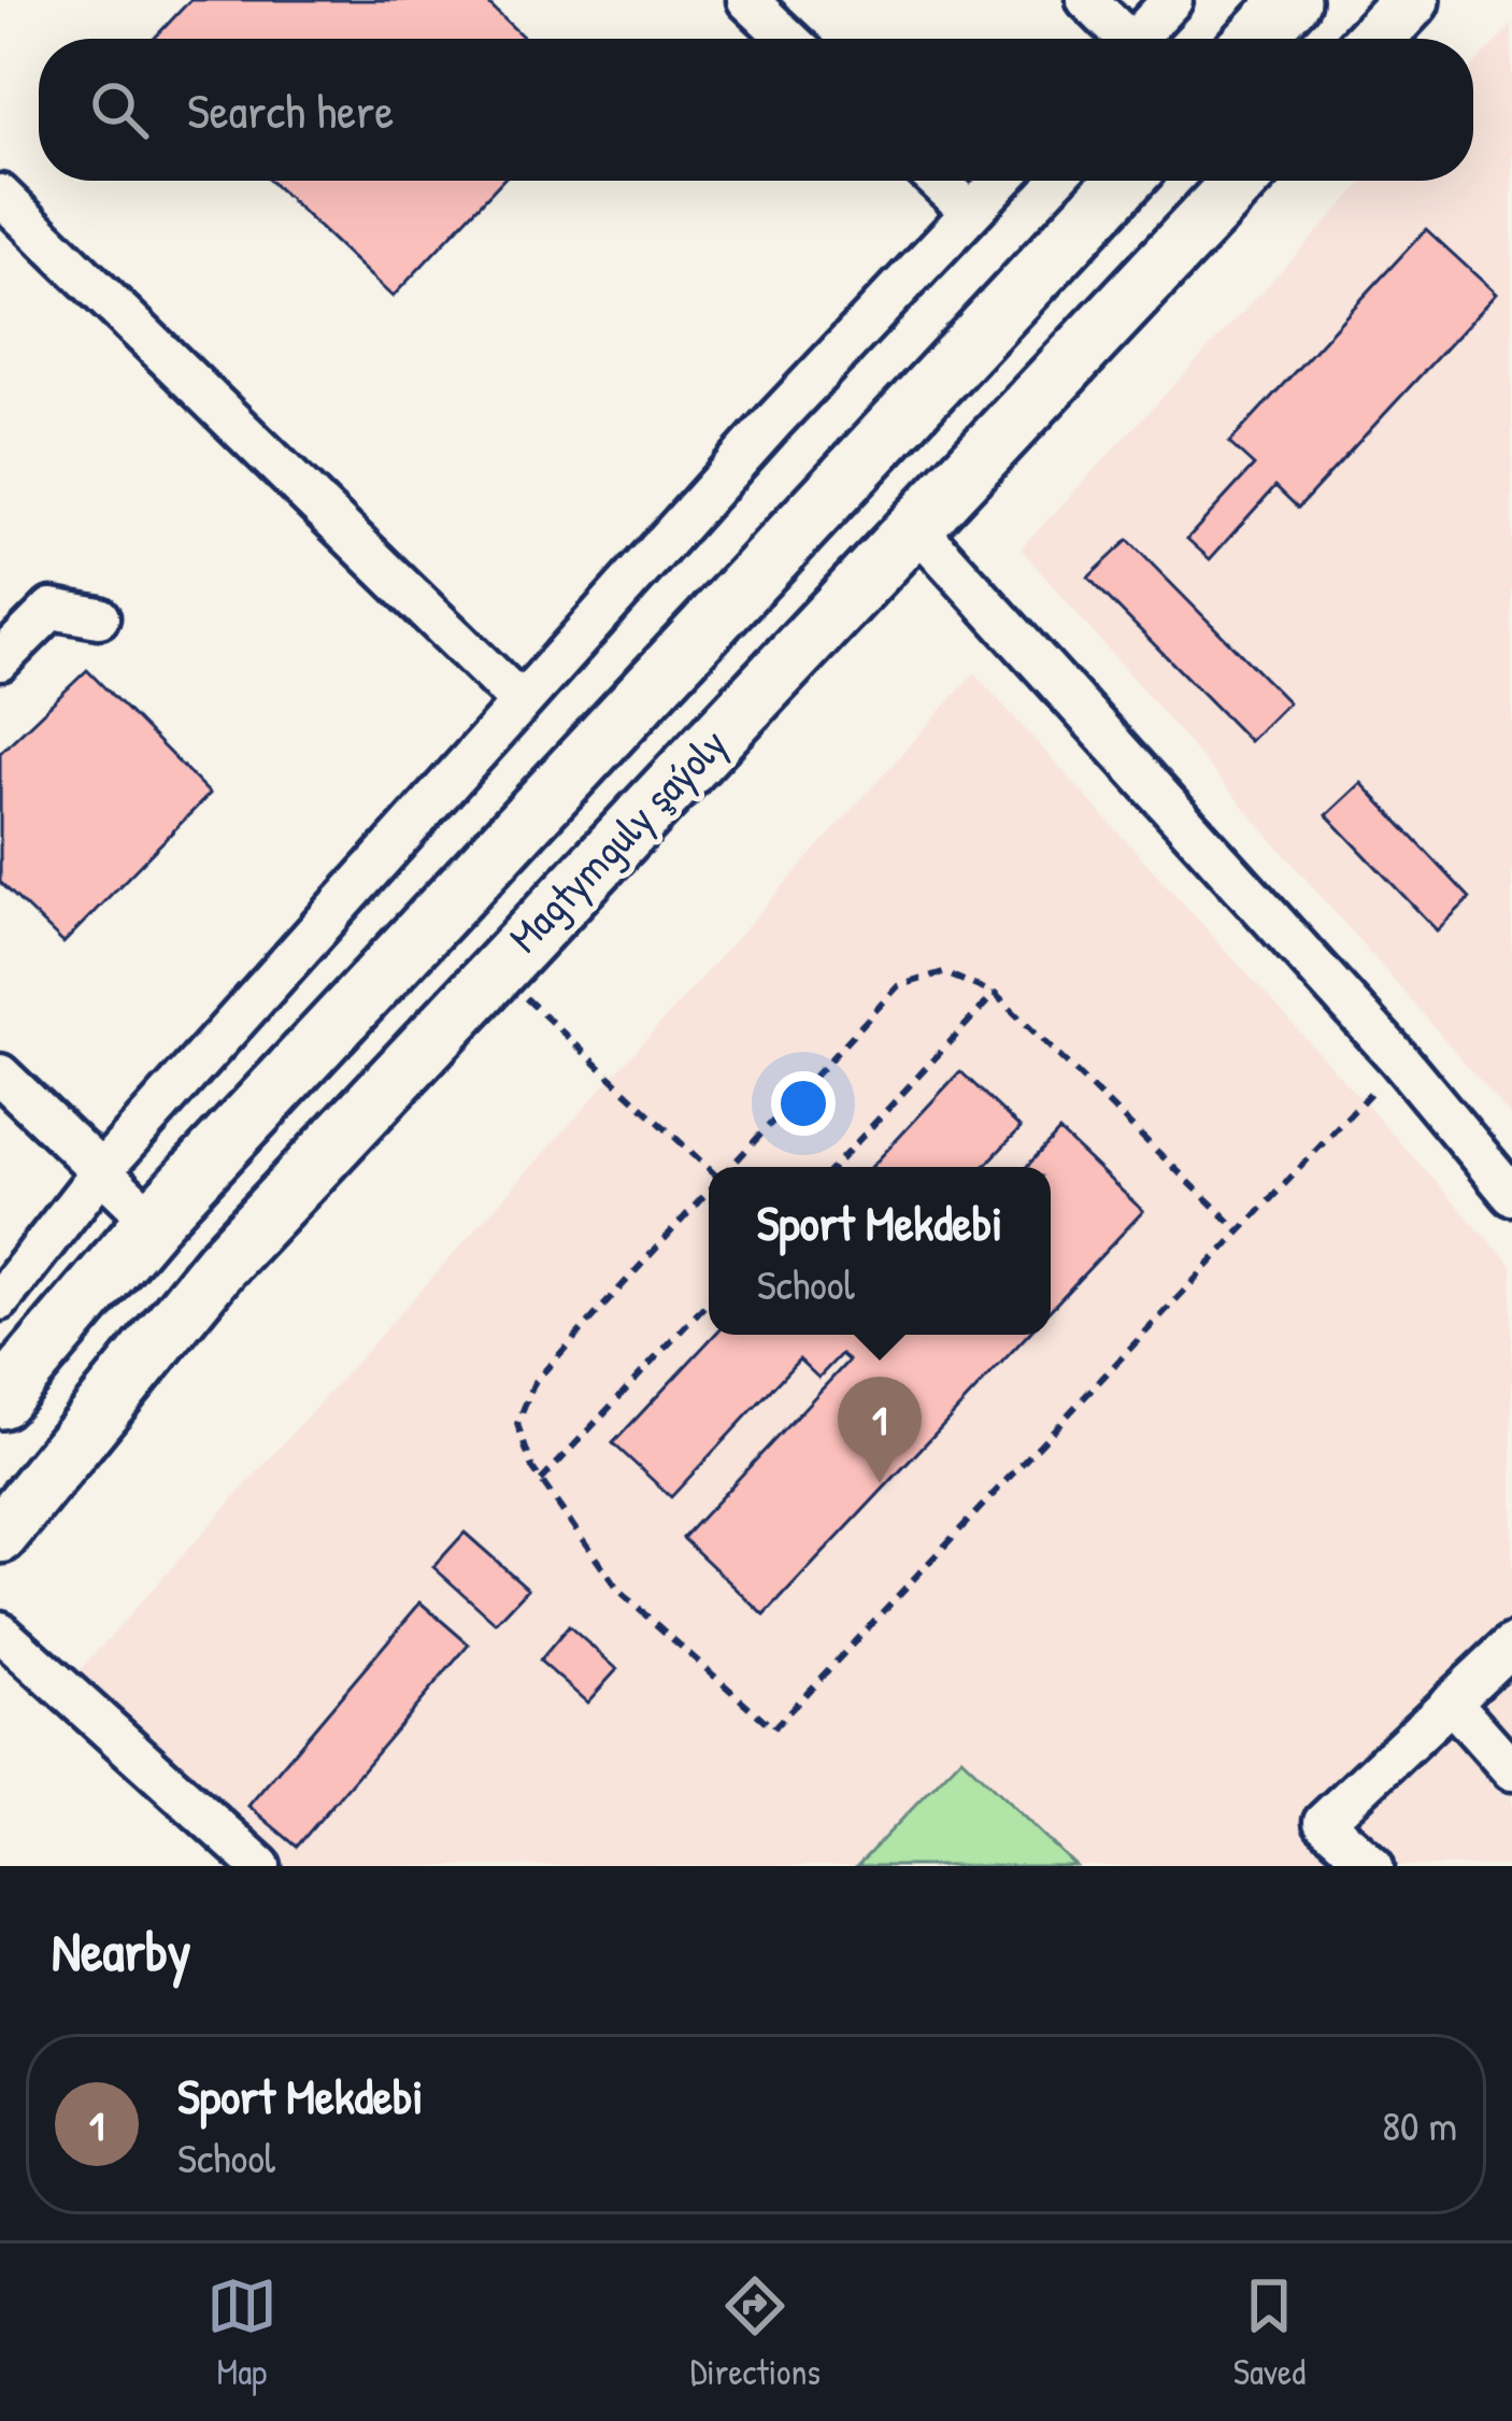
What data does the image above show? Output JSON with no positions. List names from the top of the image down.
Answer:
{
  "streets": {
    "highway": ["Magtymguly şaýoly"]
  },
  "page": {
    "search": "Search here",
    "popup": ["Sport Mekdebi", "School"],
    "pins": "1",
    "heading": "Nearby",
    "list": [
      {
        "mark": "1",
        "name": "Sport Mekdebi",
        "note": "School",
        "value": "80 m"
      }
    ],
    "nav": ["Map", "Directions", "Saved"]
  }
}
